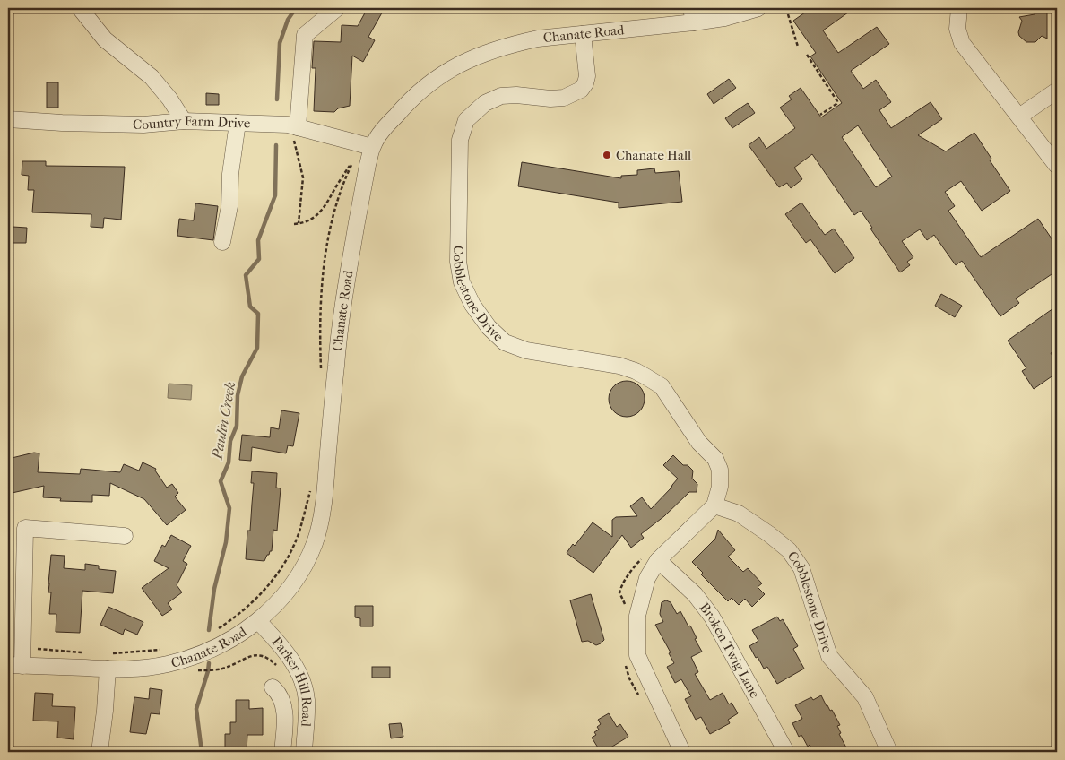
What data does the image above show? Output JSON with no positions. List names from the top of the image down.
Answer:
{
  "streets": {
    "street": [
      "Chanate Road",
      "Country Farm Drive",
      "Cobblestone Drive",
      "Broken Twig Lane",
      "Parker Hill Road"
    ]
  },
  "crossings": [
    ["Chanate Road", "Country Farm Drive"],
    ["Chanate Road", "Cobblestone Drive"],
    ["Chanate Road", "Parker Hill Road"]
  ],
  "water": ["Paulin Creek"],
  "places": ["Chanate Hall"]
}
